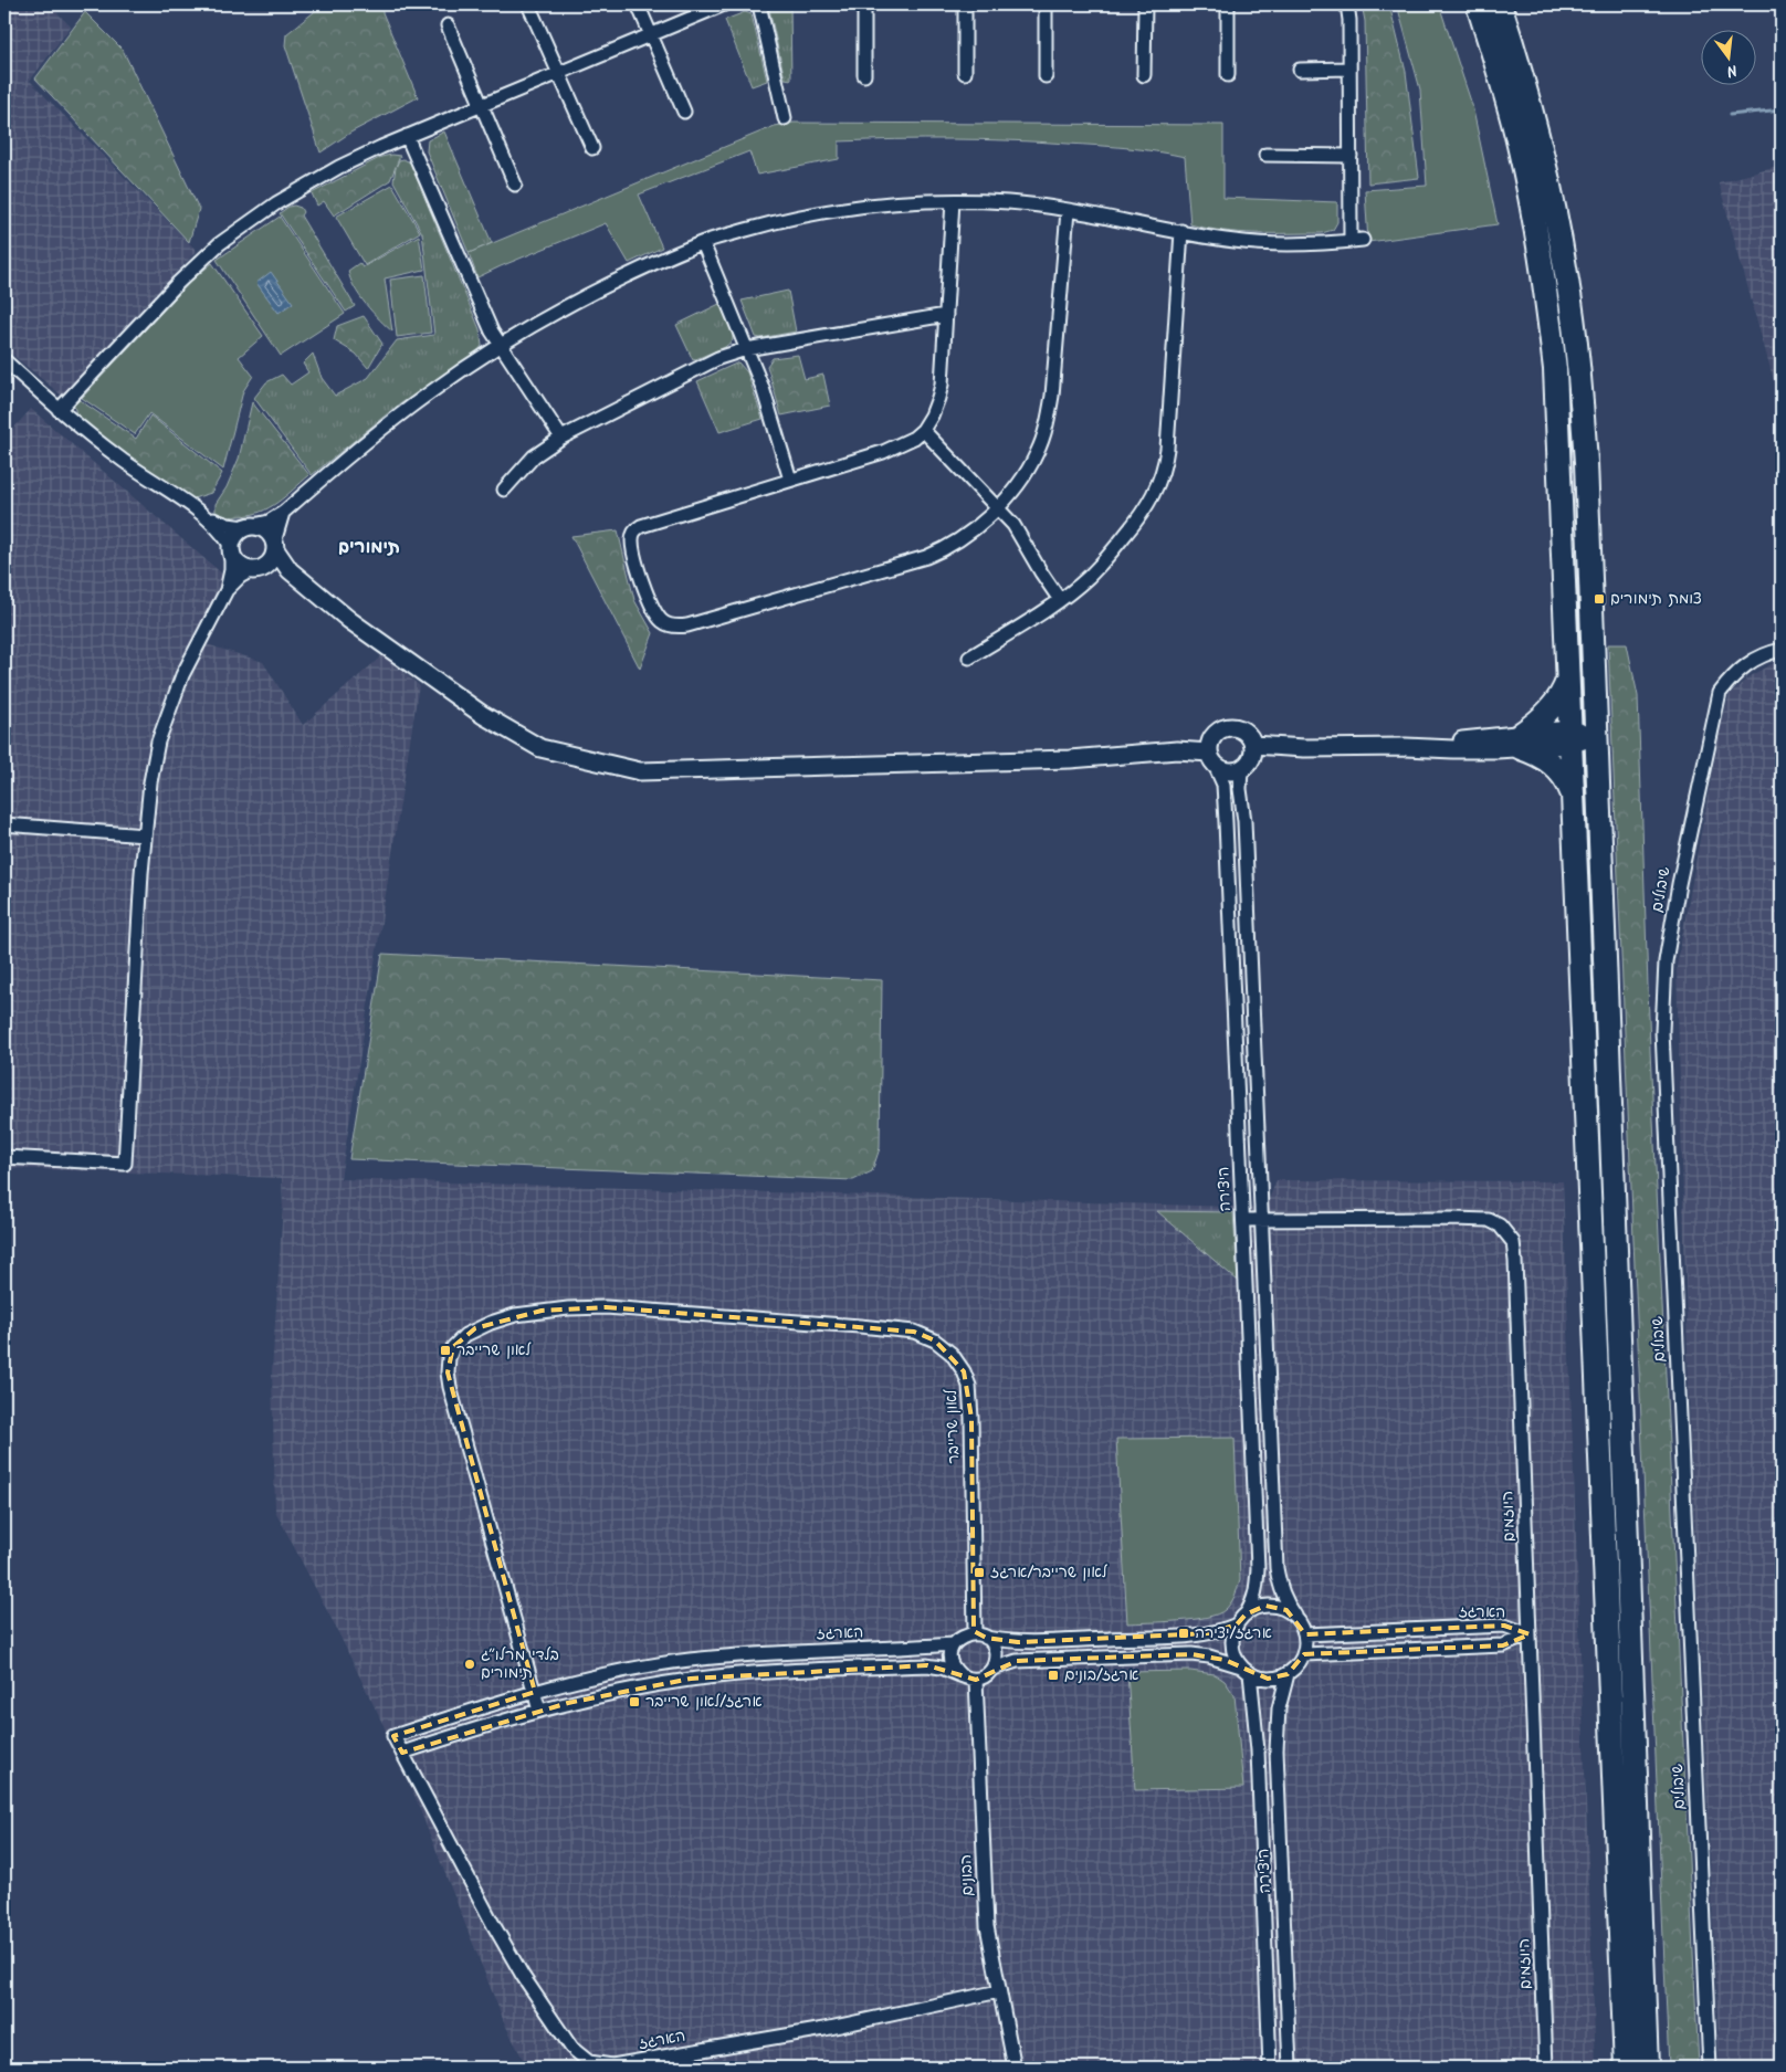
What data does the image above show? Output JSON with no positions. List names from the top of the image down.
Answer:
{
  "streets": {
    "street": [
      "שיבולים",
      "היצירה",
      "לאון שרייבר",
      "היוזמים",
      "הארגז",
      "הבונים"
    ]
  },
  "crossings": [
    ["היצירה", "היוזמים"],
    ["היצירה", "הארגז"],
    ["לאון שרייבר", "הארגז"],
    ["לאון שרייבר", "הבונים"],
    ["היוזמים", "הארגז"],
    ["הארגז", "הבונים"]
  ],
  "districts": ["תימורים"],
  "places": {
    "transit": [
      "צומת תימורים",
      "לאון שרייבר",
      "לאון שרייבר/ארגז",
      "ארגז/יצירה",
      "ארגז/בונים",
      "ארגז/לאון שרייבר"
    ],
    "other": ["בלדי מרלו״ג תימורים"]
  },
  "north": "bottom"
}
